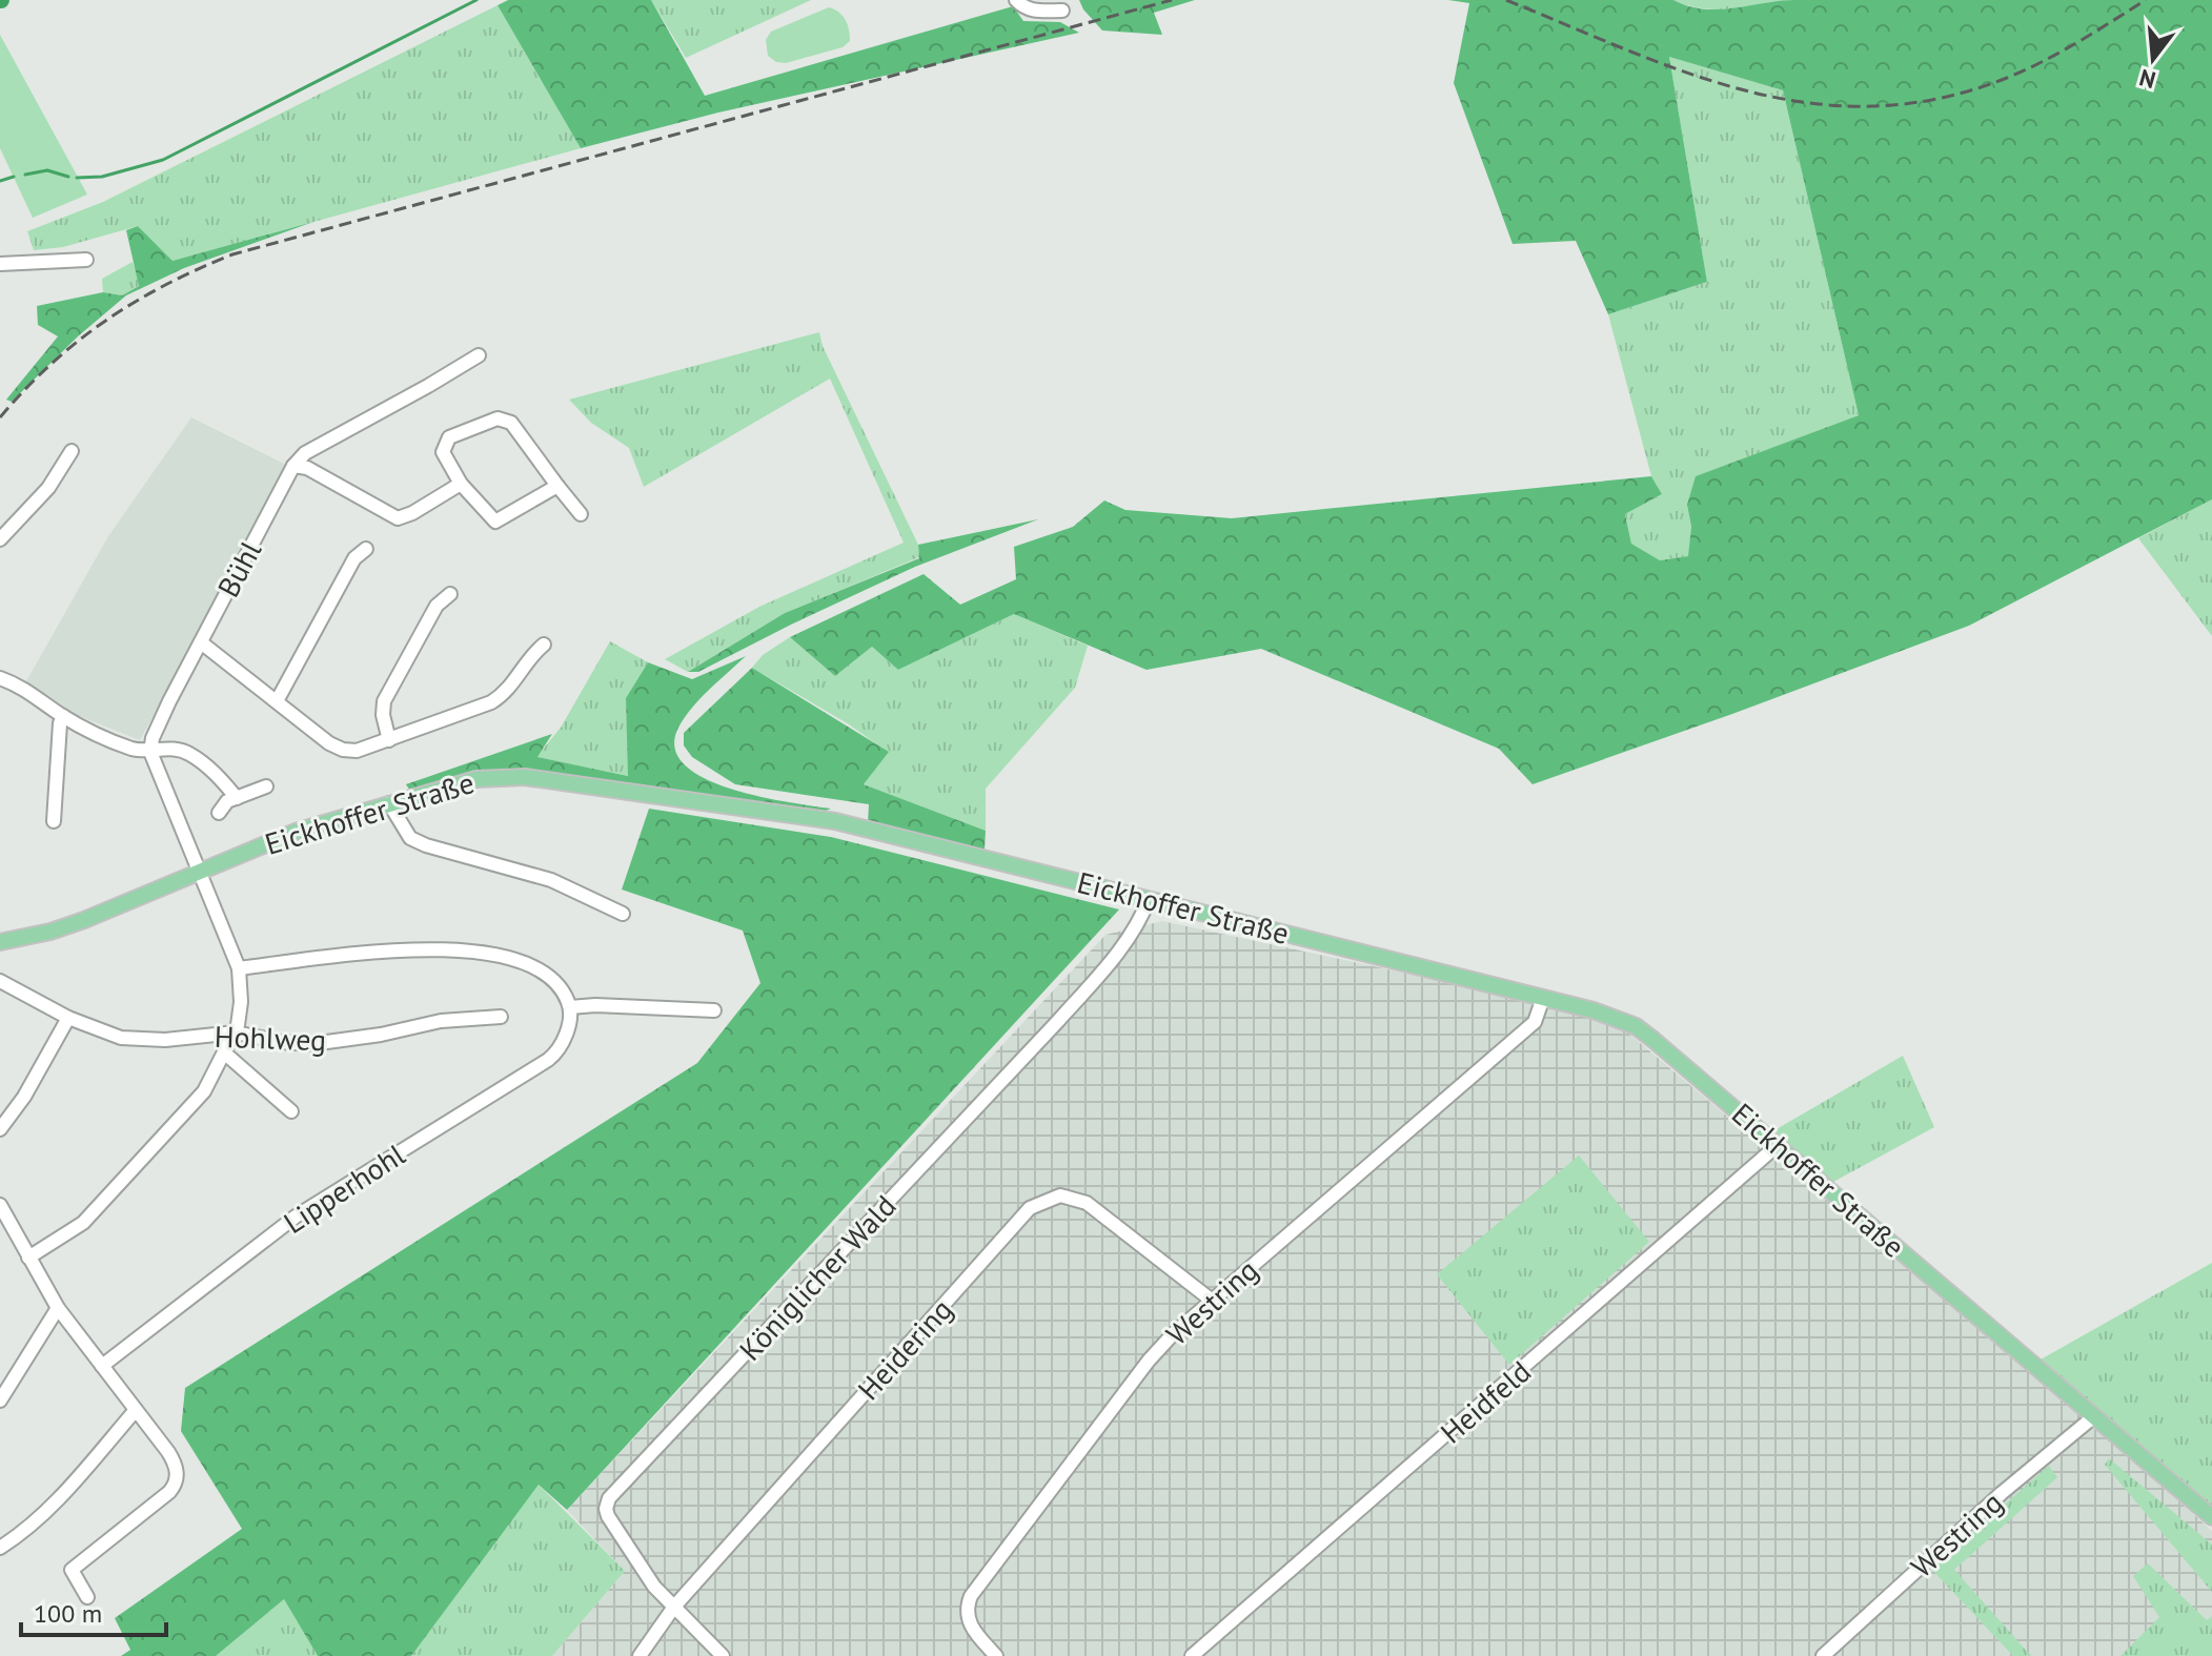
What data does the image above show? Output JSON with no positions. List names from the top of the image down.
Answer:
{
  "streets": {
    "main road": ["Eickhoffer Straße"],
    "street": [
      "Bühl",
      "Hohlweg",
      "Lipperhohl",
      "Königlicher Wald",
      "Westring",
      "Heidering",
      "Heidfeld"
    ]
  },
  "crossings": [
    ["Eickhoffer Straße", "Königlicher Wald"],
    ["Eickhoffer Straße", "Westring"],
    ["Eickhoffer Straße", "Heidfeld"],
    ["Königlicher Wald", "Heidering"],
    ["Westring", "Heidering"]
  ],
  "scale_bar": "100 m",
  "north": "bottom"
}
